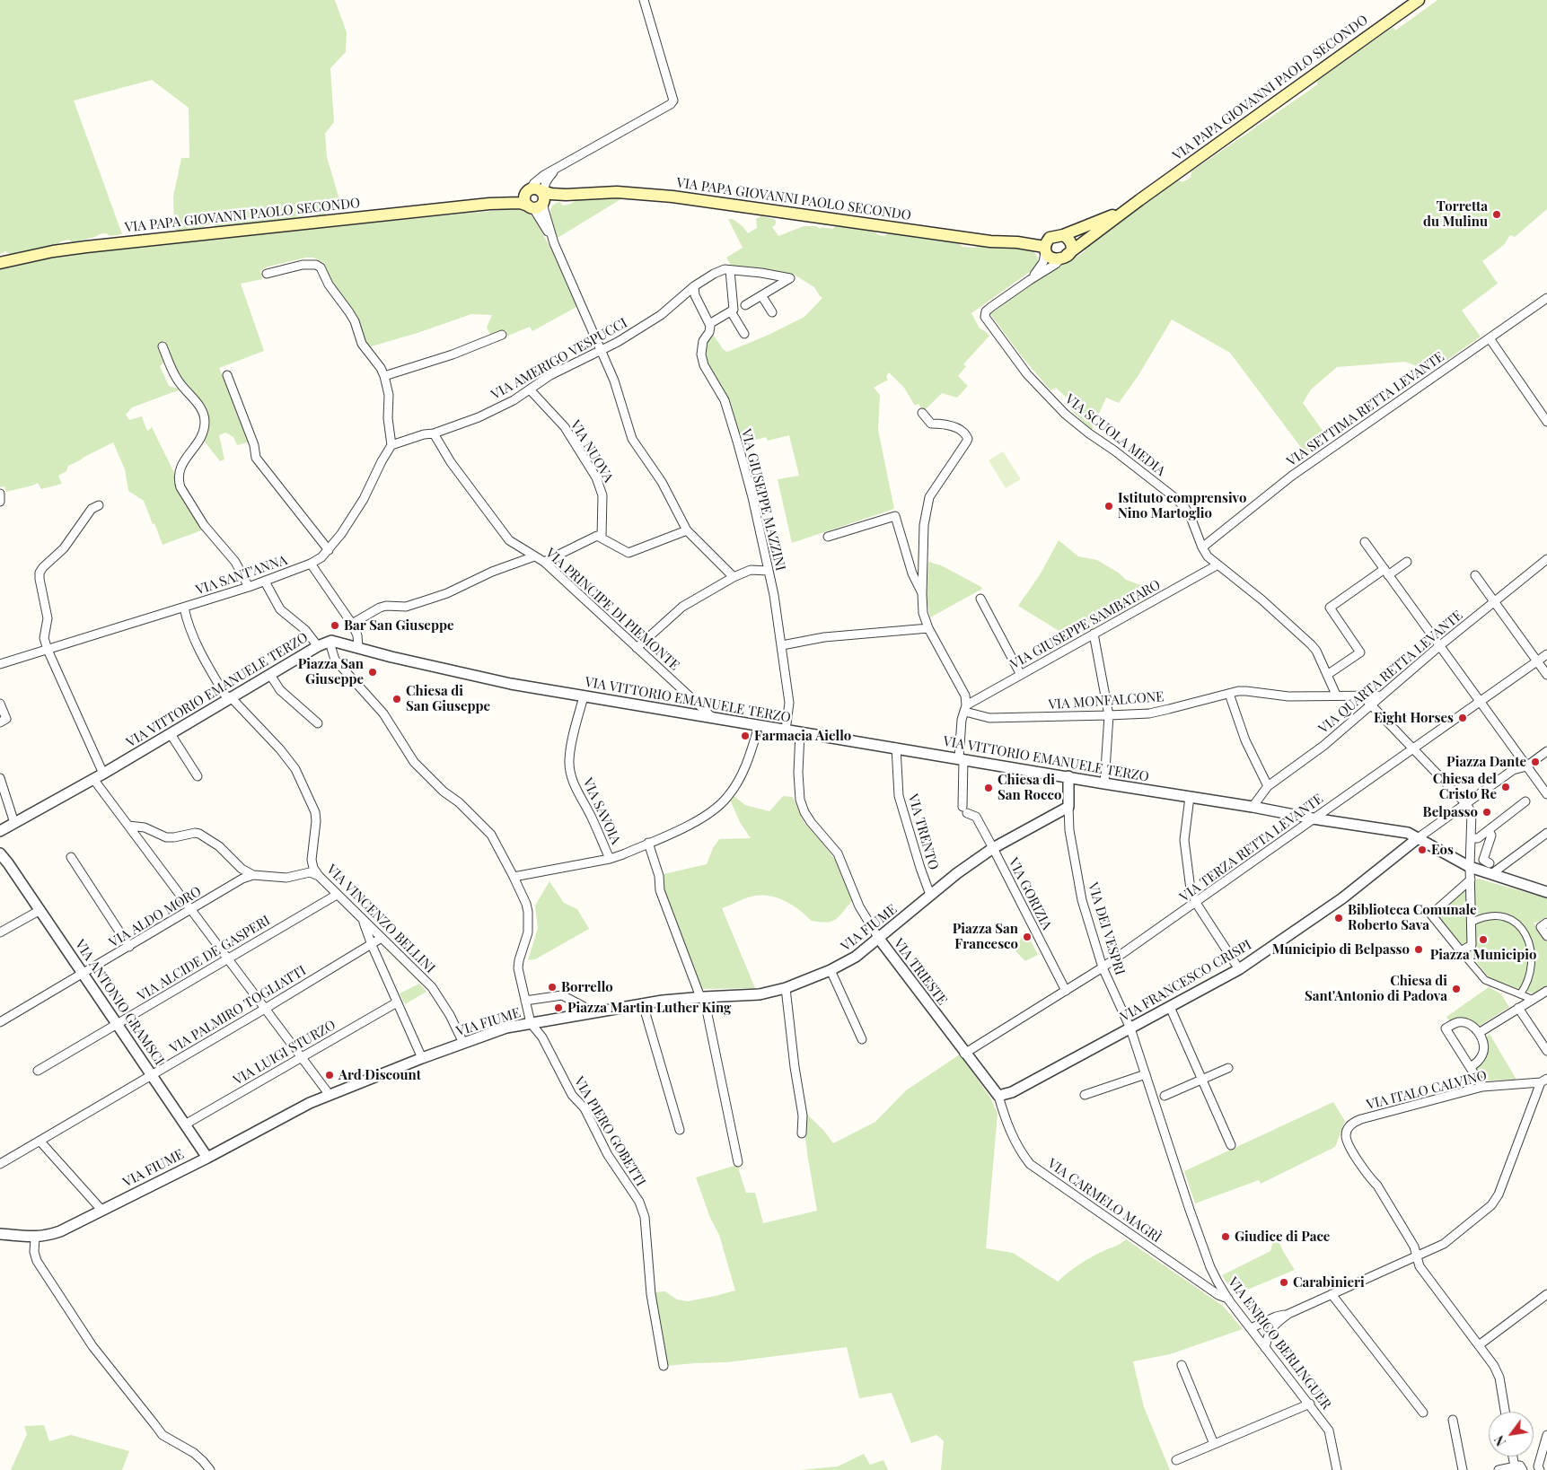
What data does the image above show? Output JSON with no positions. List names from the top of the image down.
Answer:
{
  "streets": {
    "main road": ["VIA PAPA GIOVANNI PAOLO SECONDO"],
    "street": [
      "VIA AMERIGO VESPUCCI",
      "VIA SETTIMA RETTA LEVANTE",
      "VIA SCUOLA MEDIA",
      "VIA NUOVA",
      "VIA GIUSEPPE MAZZINI",
      "VIA SANT'ANNA",
      "VIA PRINCIPE DI PIEMONTE",
      "VIA GIUSEPPE SAMBATARO",
      "VIA QUARTA RETTA LEVANTE",
      "VIA VITTORIO EMANUELE TERZO",
      "VIA MONFALCONE",
      "VIA SAVOIA",
      "VIA TRENTO",
      "VIA TERZA RETTA LEVANTE",
      "VIA GORIZIA",
      "VIA ALDO MORO",
      "VIA VINCENZO BELLINI",
      "VIA FIUME",
      "VIA DEI VESPRI",
      "VIA ALCIDE DE GASPERI",
      "VIA TRIESTE",
      "VIA FRANCESCO CRISPI",
      "VIA ANTONIO GRAMSCI",
      "VIA PALMIRO TOGLIATTI",
      "VIA LUIGI STURZO",
      "VIA ITALO CALVINO",
      "VIA PIERO GOBETTI",
      "VIA CARMELO MAGRÌ",
      "VIA ENRICO BERLINGUER"
    ]
  },
  "crossings": [
    ["VIA AMERIGO VESPUCCI", "VIA NUOVA"],
    ["VIA AMERIGO VESPUCCI", "VIA PRINCIPE DI PIEMONTE"],
    ["VIA SETTIMA RETTA LEVANTE", "VIA SCUOLA MEDIA"],
    ["VIA SCUOLA MEDIA", "VIA GIUSEPPE SAMBATARO"],
    ["VIA SCUOLA MEDIA", "VIA MONFALCONE"],
    ["VIA GIUSEPPE MAZZINI", "VIA VITTORIO EMANUELE TERZO"],
    ["VIA SANT'ANNA", "VIA VINCENZO BELLINI"],
    ["VIA PRINCIPE DI PIEMONTE", "VIA VITTORIO EMANUELE TERZO"],
    ["VIA GIUSEPPE SAMBATARO", "VIA MONFALCONE"],
    ["VIA GIUSEPPE SAMBATARO", "VIA GORIZIA"],
    ["VIA QUARTA RETTA LEVANTE", "VIA VITTORIO EMANUELE TERZO"],
    ["VIA QUARTA RETTA LEVANTE", "VIA MONFALCONE"],
    ["VIA VITTORIO EMANUELE TERZO", "VIA SAVOIA"],
    ["VIA VITTORIO EMANUELE TERZO", "VIA TRENTO"],
    ["VIA VITTORIO EMANUELE TERZO", "VIA TERZA RETTA LEVANTE"],
    ["VIA VITTORIO EMANUELE TERZO", "VIA GORIZIA"],
    ["VIA VITTORIO EMANUELE TERZO", "VIA VINCENZO BELLINI"],
    ["VIA VITTORIO EMANUELE TERZO", "VIA TRIESTE"],
    ["VIA VITTORIO EMANUELE TERZO", "VIA FRANCESCO CRISPI"],
    ["VIA MONFALCONE", "VIA GORIZIA"],
    ["VIA TRENTO", "VIA FIUME"],
    ["VIA TERZA RETTA LEVANTE", "VIA GORIZIA"],
    ["VIA TERZA RETTA LEVANTE", "VIA DEI VESPRI"],
    ["VIA TERZA RETTA LEVANTE", "VIA TRIESTE"],
    ["VIA GORIZIA", "VIA FIUME"],
    ["VIA ALDO MORO", "VIA ANTONIO GRAMSCI"],
    ["VIA VINCENZO BELLINI", "VIA FIUME"],
    ["VIA VINCENZO BELLINI", "VIA ALCIDE DE GASPERI"],
    ["VIA VINCENZO BELLINI", "VIA PALMIRO TOGLIATTI"],
    ["VIA FIUME", "VIA DEI VESPRI"],
    ["VIA FIUME", "VIA TRIESTE"],
    ["VIA FIUME", "VIA ANTONIO GRAMSCI"],
    ["VIA FIUME", "VIA PIERO GOBETTI"],
    ["VIA DEI VESPRI", "VIA FRANCESCO CRISPI"],
    ["VIA DEI VESPRI", "VIA ENRICO BERLINGUER"],
    ["VIA ALCIDE DE GASPERI", "VIA ANTONIO GRAMSCI"],
    ["VIA TRIESTE", "VIA FRANCESCO CRISPI"],
    ["VIA TRIESTE", "VIA CARMELO MAGRÌ"],
    ["VIA FRANCESCO CRISPI", "VIA CARMELO MAGRÌ"],
    ["VIA FRANCESCO CRISPI", "VIA ENRICO BERLINGUER"],
    ["VIA ANTONIO GRAMSCI", "VIA PALMIRO TOGLIATTI"],
    ["VIA ANTONIO GRAMSCI", "VIA LUIGI STURZO"],
    ["VIA CARMELO MAGRÌ", "VIA ENRICO BERLINGUER"]
  ],
  "places": [
    "Torretta du Mulinu",
    "Istituto comprensivo Nino Martoglio",
    "Bar San Giuseppe",
    "Piazza San Giuseppe",
    "Chiesa di San Giuseppe",
    "Eight Horses",
    "Farmacia Aiello",
    "Piazza Dante",
    "Chiesa del Cristo Re",
    "Chiesa di San Rocco",
    "Belpasso",
    "Eos",
    "Biblioteca Comunale Roberto Sava",
    "Piazza San Francesco",
    "Piazza Municipio",
    "Municipio di Belpasso",
    "Borrello",
    "Chiesa di Sant'Antonio di Padova",
    "Piazza Martin Luther King",
    "Ard Discount",
    "Giudice di Pace",
    "Carabinieri"
  ],
  "north": "bottom left"
}
